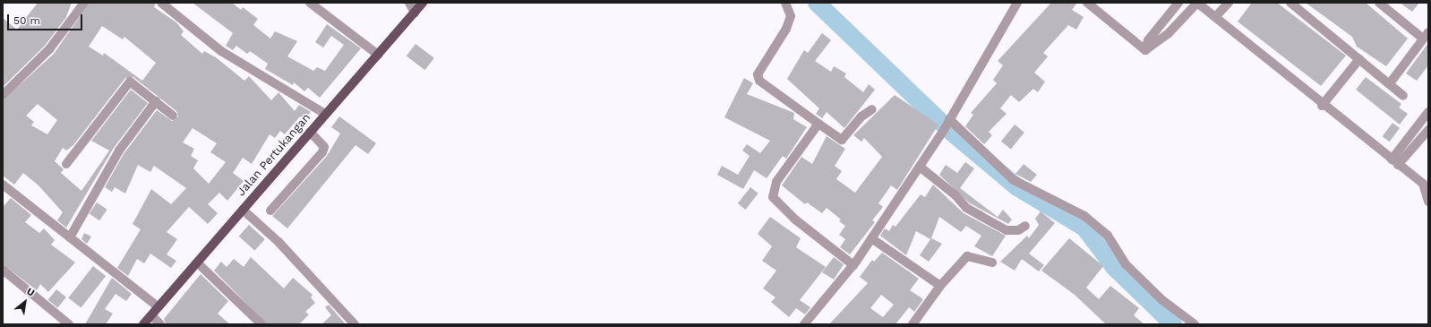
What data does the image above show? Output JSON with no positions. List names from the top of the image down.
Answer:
{
  "streets": {
    "main road": ["Jalan Pertukangan"]
  },
  "scale_bar": "50 m",
  "north": "top right"
}
